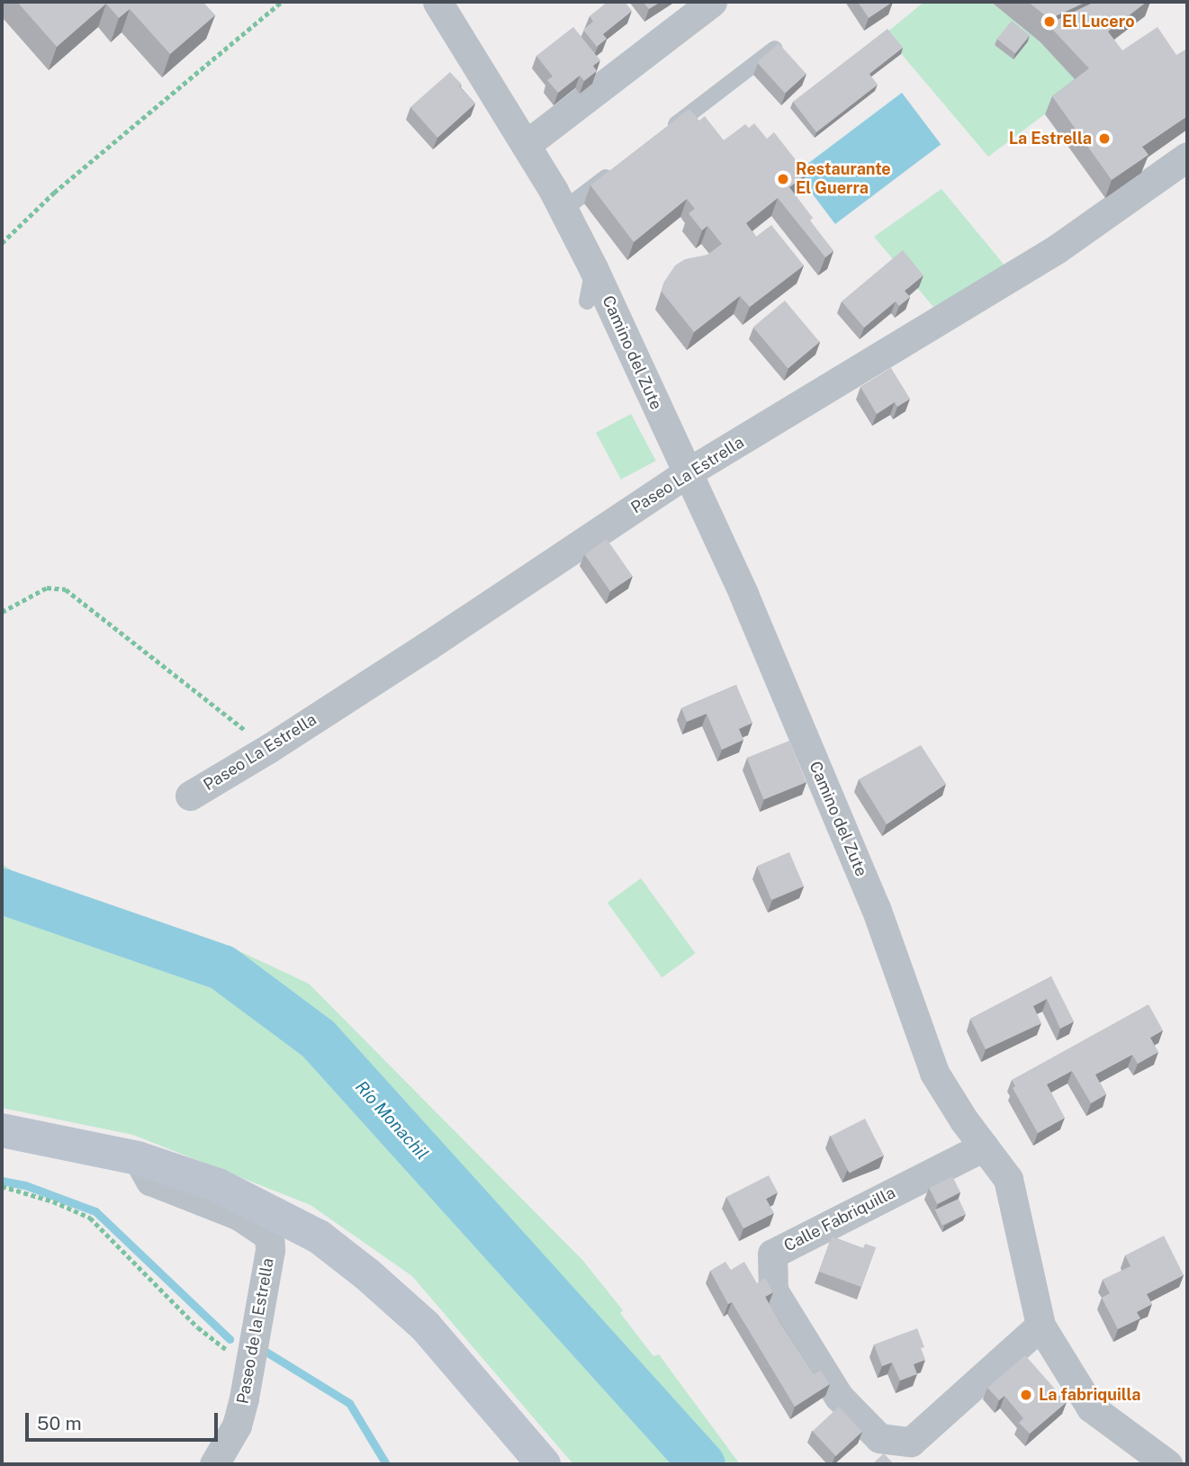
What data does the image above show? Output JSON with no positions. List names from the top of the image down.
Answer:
{
  "streets": {
    "street": [
      "Camino del Zute",
      "Paseo La Estrella",
      "Calle Fabriquilla",
      "Paseo de la Estrella"
    ]
  },
  "crossings": [
    ["Camino del Zute", "Paseo La Estrella"],
    ["Camino del Zute", "Calle Fabriquilla"]
  ],
  "water": ["Río Monachil"],
  "places": [
    "El Lucero",
    "La Estrella",
    "Restaurante El Guerra",
    "La fabriquilla"
  ],
  "scale_bar": "50 m"
}
